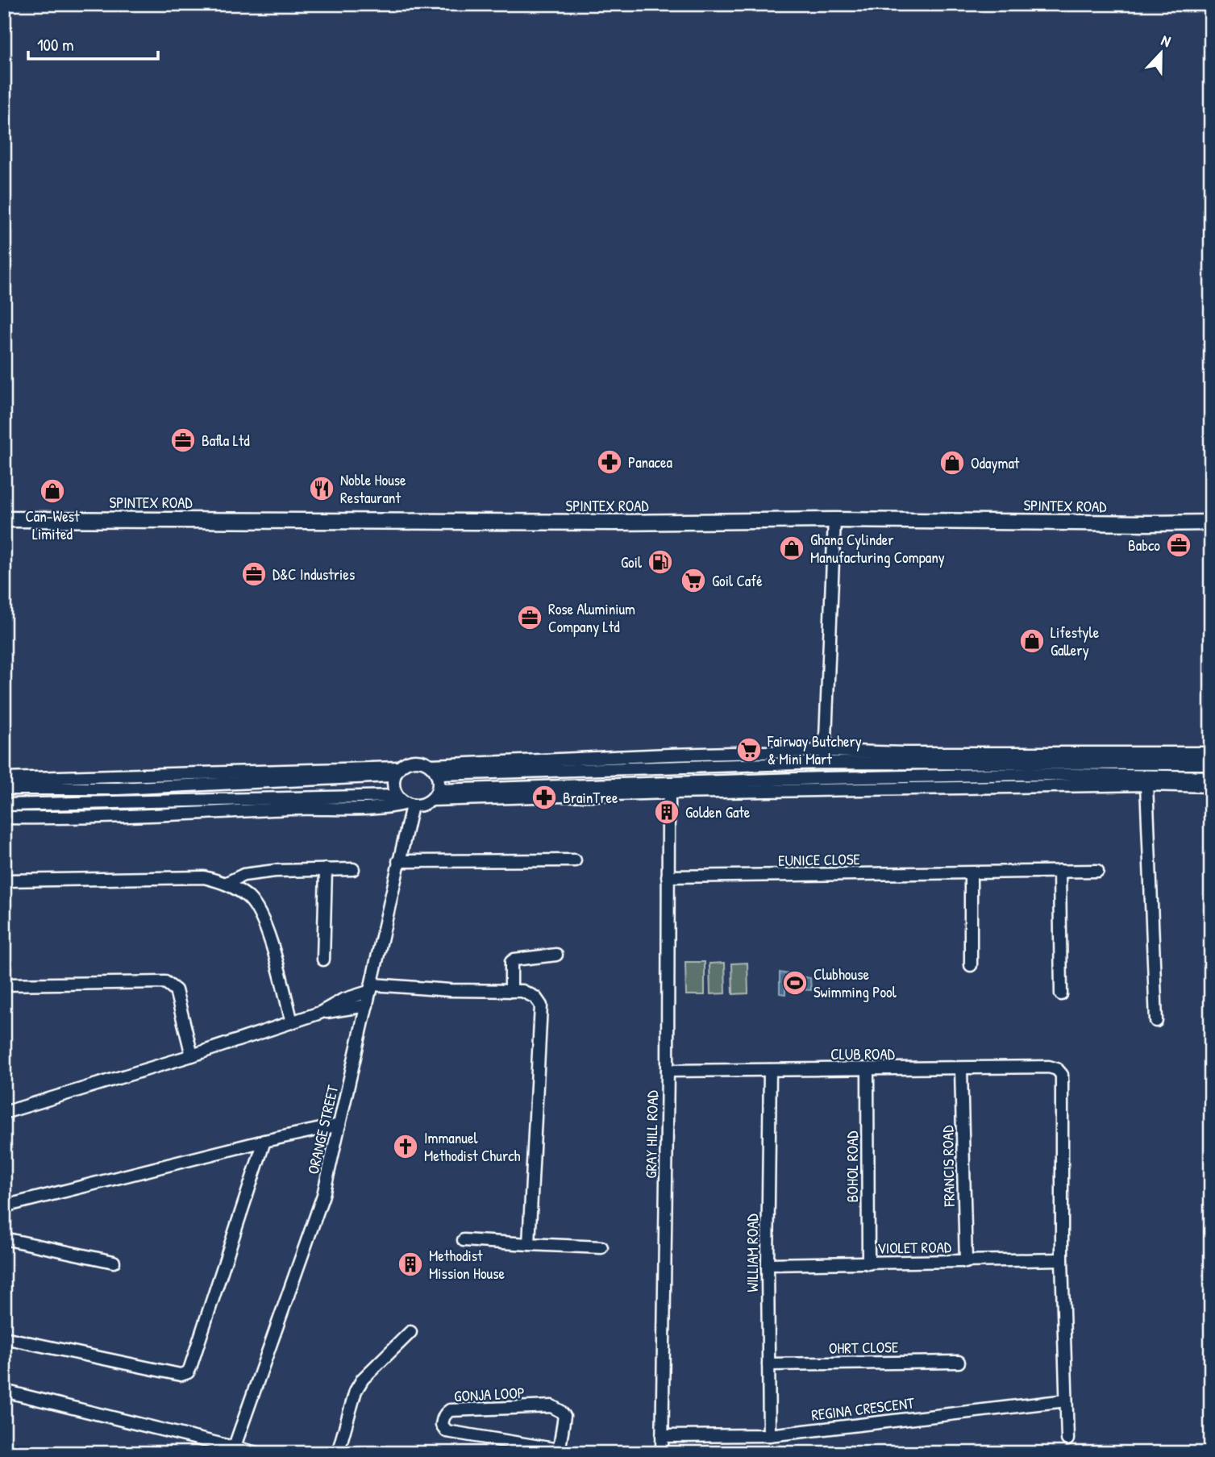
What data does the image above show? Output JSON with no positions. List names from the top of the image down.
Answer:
{
  "streets": {
    "main road": ["SPINTEX ROAD"],
    "street": [
      "EUNICE CLOSE",
      "CLUB ROAD",
      "ORANGE STREET",
      "GRAY HILL ROAD",
      "FRANCIS ROAD",
      "BOHOL ROAD",
      "VIOLET ROAD",
      "WILLIAM ROAD",
      "OHRT CLOSE",
      "GONJA LOOP",
      "REGINA CRESCENT"
    ]
  },
  "crossings": [
    ["EUNICE CLOSE", "GRAY HILL ROAD"],
    ["CLUB ROAD", "GRAY HILL ROAD"],
    ["CLUB ROAD", "FRANCIS ROAD"],
    ["CLUB ROAD", "BOHOL ROAD"],
    ["CLUB ROAD", "VIOLET ROAD"],
    ["CLUB ROAD", "WILLIAM ROAD"],
    ["GRAY HILL ROAD", "REGINA CRESCENT"],
    ["FRANCIS ROAD", "VIOLET ROAD"],
    ["BOHOL ROAD", "VIOLET ROAD"],
    ["VIOLET ROAD", "WILLIAM ROAD"],
    ["WILLIAM ROAD", "OHRT CLOSE"],
    ["WILLIAM ROAD", "REGINA CRESCENT"]
  ],
  "places": {
    "office": [
      "Bafla Ltd",
      "Babco",
      "D&C Industries",
      "Rose Aluminium Company Ltd"
    ],
    "pharmacy": ["Panacea", "BrainTree"],
    "shop": [
      "Odaymat",
      "Can-West Limited",
      "Ghana Cylinder Manufacturing Company",
      "Lifestyle Gallery"
    ],
    "restaurant": ["Noble House Restaurant"],
    "fuel station": ["Goil"],
    "supermarket": ["Goil Café", "Fairway Butchery & Mini Mart"],
    "building": ["Golden Gate", "Methodist Mission House"],
    "sports": ["Clubhouse Swimming Pool"],
    "church": ["Immanuel Methodist Church"]
  },
  "scale_bar": "100 m",
  "north": "top"
}
